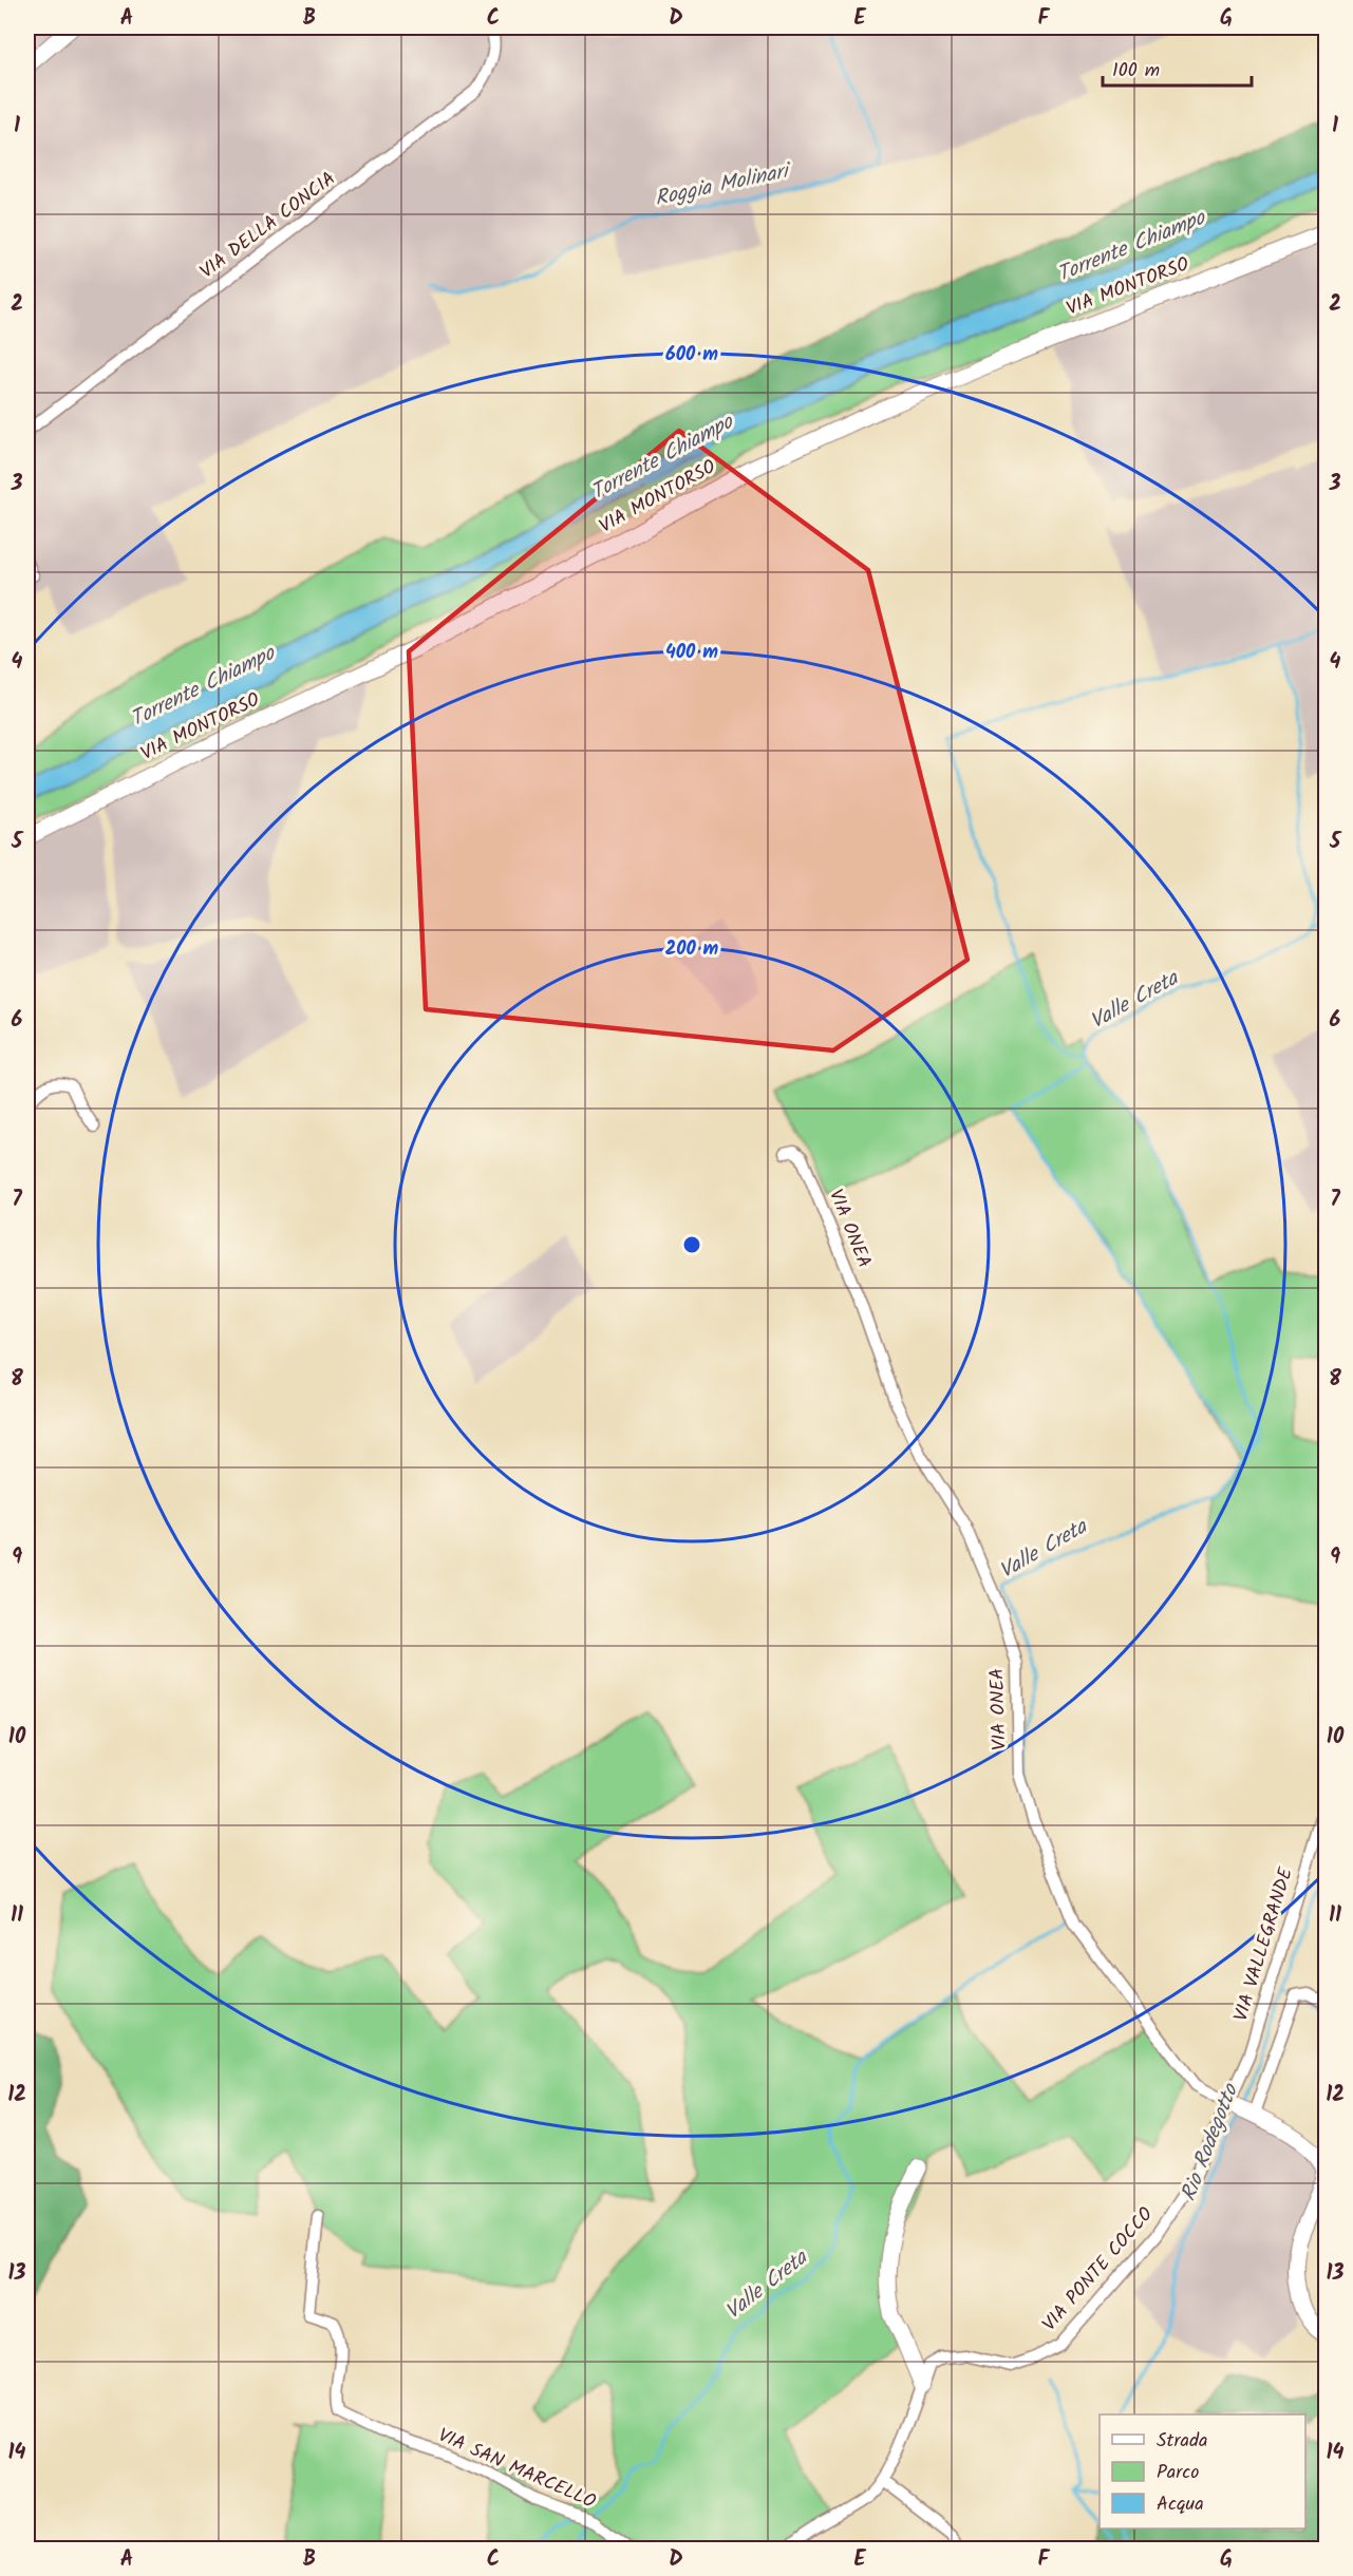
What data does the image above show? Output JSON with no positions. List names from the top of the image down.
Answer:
{
  "streets": {
    "main road": ["VIA MONTORSO"],
    "street": [
      "VIA DELLA CONCIA",
      "VIA ONEA",
      "VIA VALLEGRANDE",
      "VIA PONTE COCCO",
      "VIA SAN MARCELLO"
    ]
  },
  "crossings": [
    ["VIA ONEA", "VIA VALLEGRANDE"],
    ["VIA ONEA", "VIA PONTE COCCO"],
    ["VIA VALLEGRANDE", "VIA PONTE COCCO"]
  ],
  "water": [
    "Roggia Molinari",
    "Torrente Chiampo",
    "Valle Creta",
    "Rio Rodegotto"
  ],
  "legend": ["Strada", "Parco", "Acqua"],
  "scale_bar": "100 m",
  "grid": {
    "columns": [
      "A",
      "B",
      "C",
      "D",
      "E",
      "F",
      "G"
    ],
    "rows": [
      "1",
      "2",
      "3",
      "4",
      "5",
      "6",
      "7",
      "8",
      "9",
      "10",
      "11",
      "12",
      "13",
      "14"
    ]
  },
  "rings": ["600 m", "400 m", "200 m"]
}
